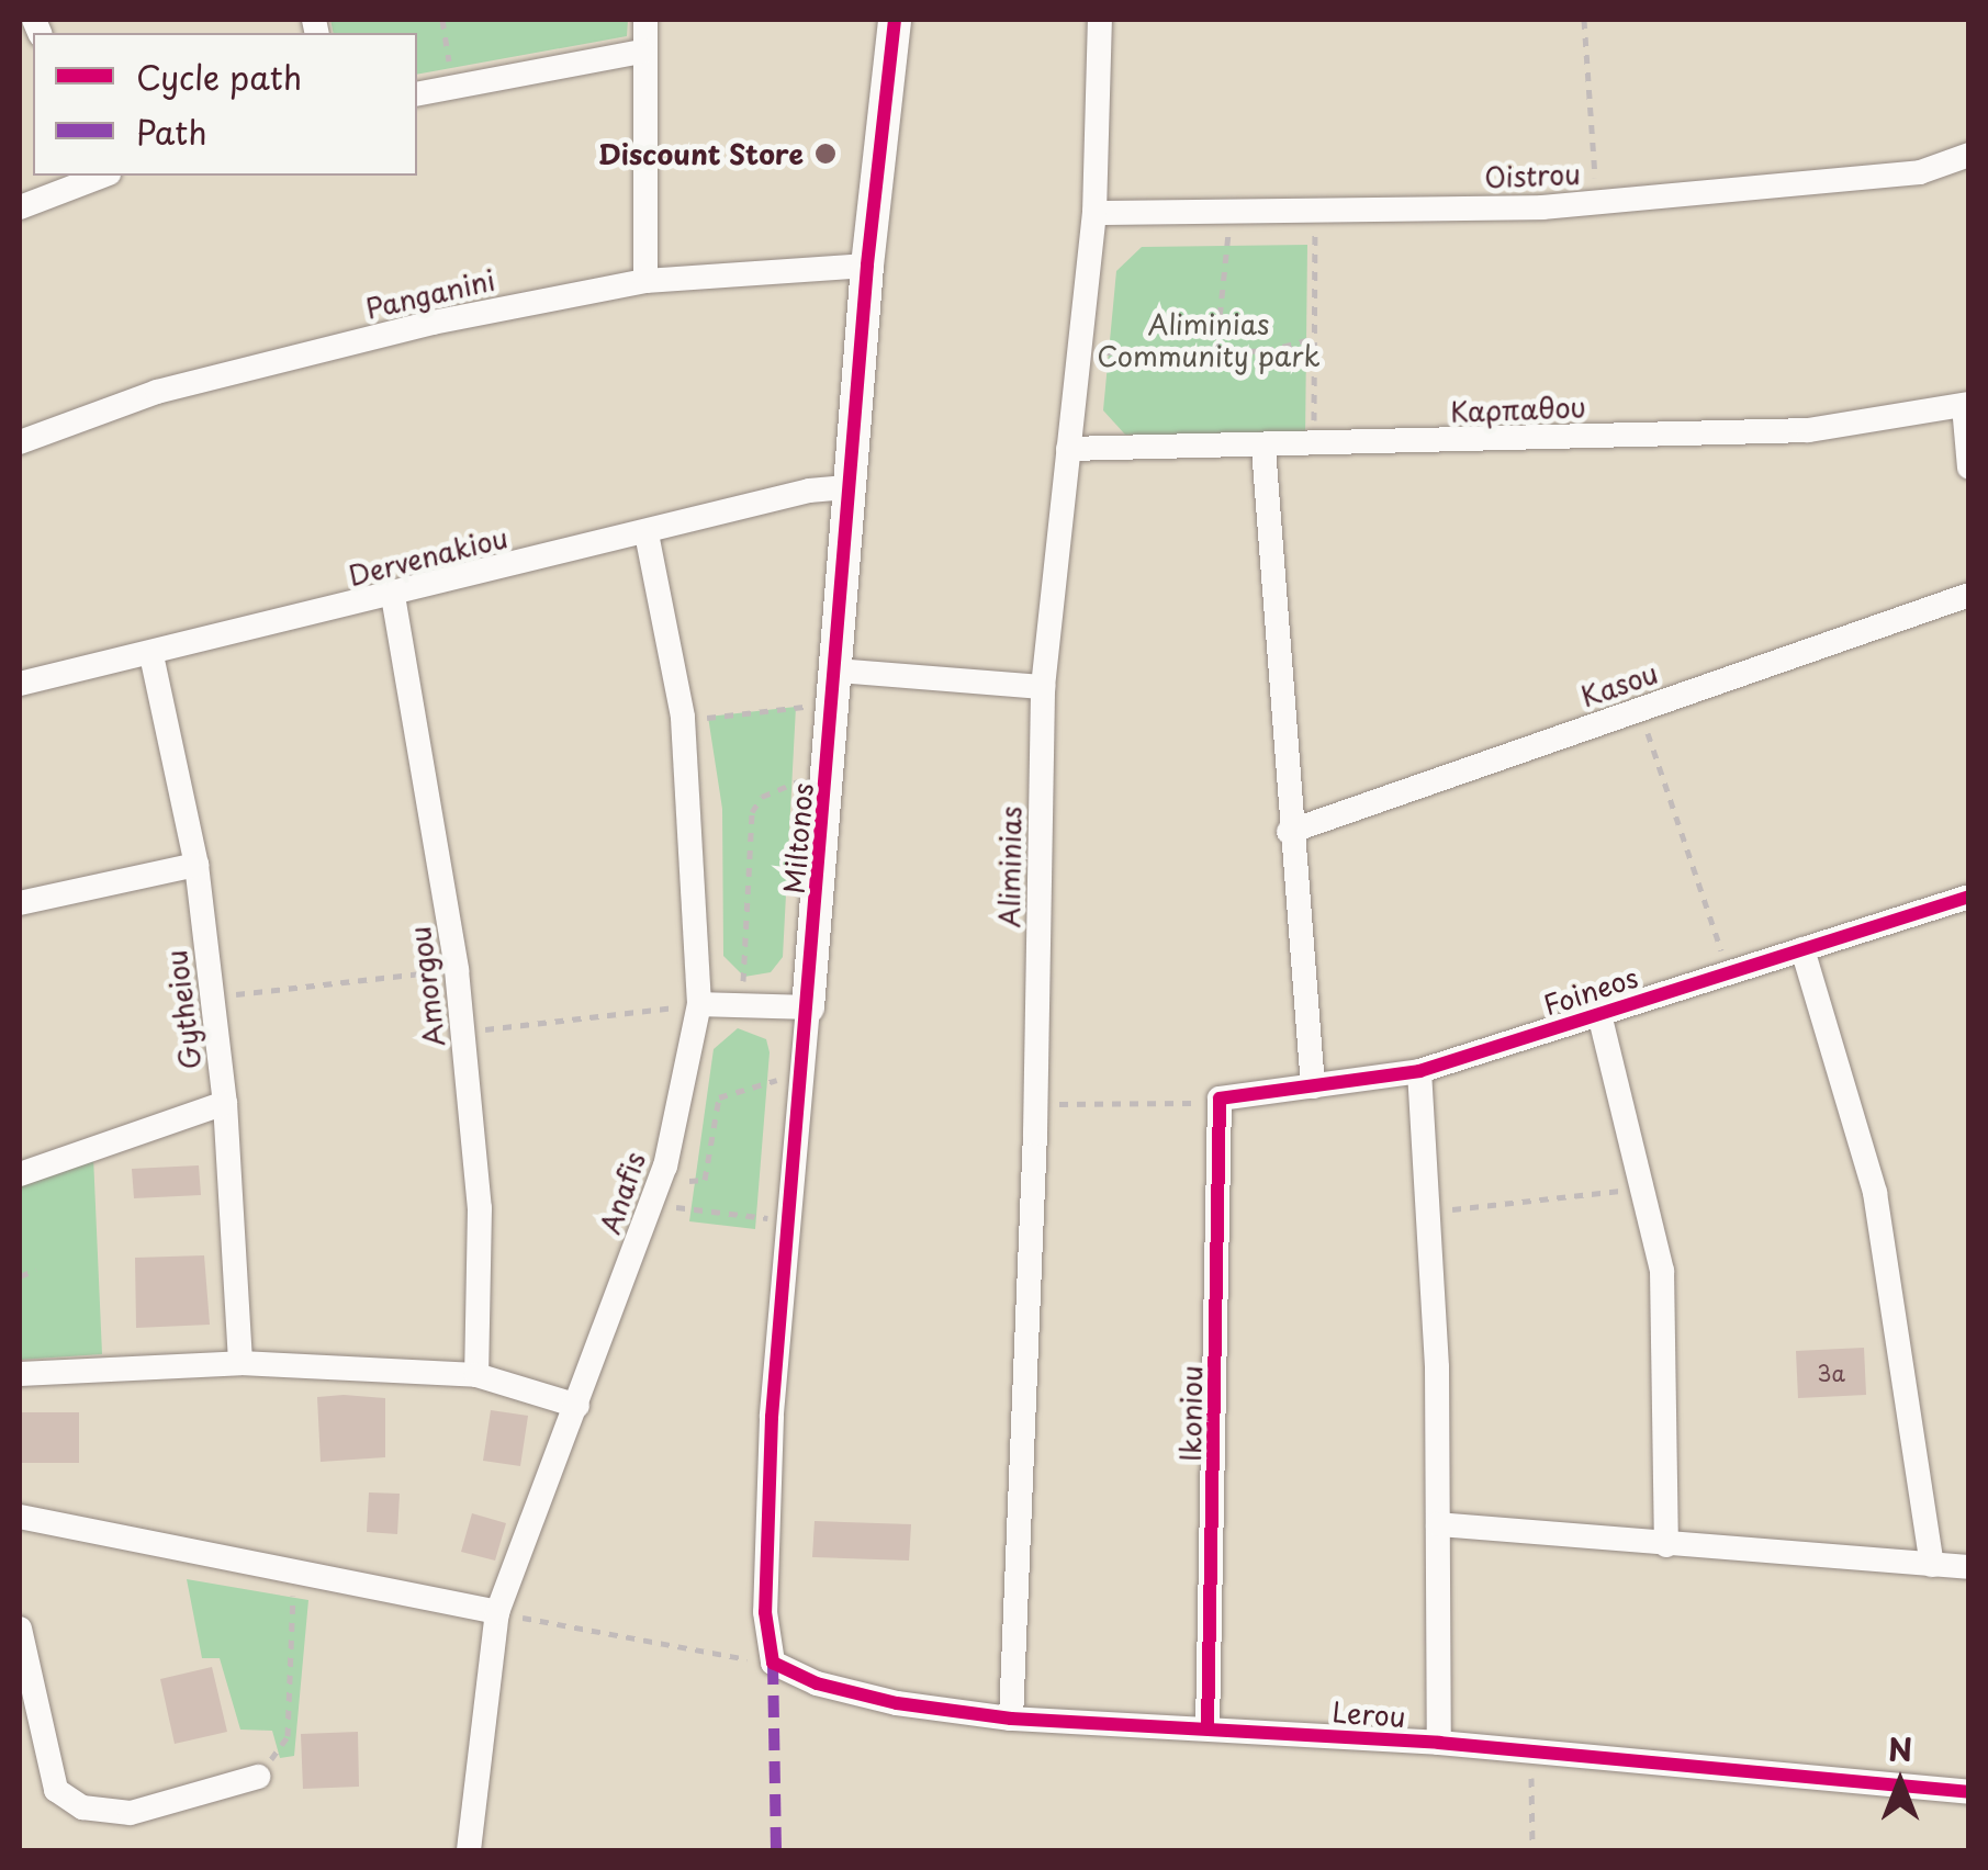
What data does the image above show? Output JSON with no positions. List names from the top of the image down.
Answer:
{
  "streets": {
    "street": [
      "Oistrou",
      "Panganini",
      "Καρπαθου",
      "Dervenakiou",
      "Kasou",
      "Miltonos",
      "Aliminias",
      "Amorgou",
      "Foineos",
      "Gytheiou",
      "Anafis",
      "Ikoniou",
      "Lerou"
    ]
  },
  "crossings": [
    ["Oistrou", "Aliminias"],
    ["Panganini", "Miltonos"],
    ["Καρπαθου", "Aliminias"],
    ["Dervenakiou", "Miltonos"],
    ["Dervenakiou", "Amorgou"],
    ["Dervenakiou", "Gytheiou"],
    ["Dervenakiou", "Anafis"],
    ["Miltonos", "Lerou"],
    ["Aliminias", "Lerou"],
    ["Foineos", "Ikoniou"],
    ["Ikoniou", "Lerou"]
  ],
  "parks": ["Aliminias Community park"],
  "places": ["Discount Store"],
  "house_numbers": ["3a"],
  "legend": ["Cycle path", "Path"],
  "north": "top"
}
